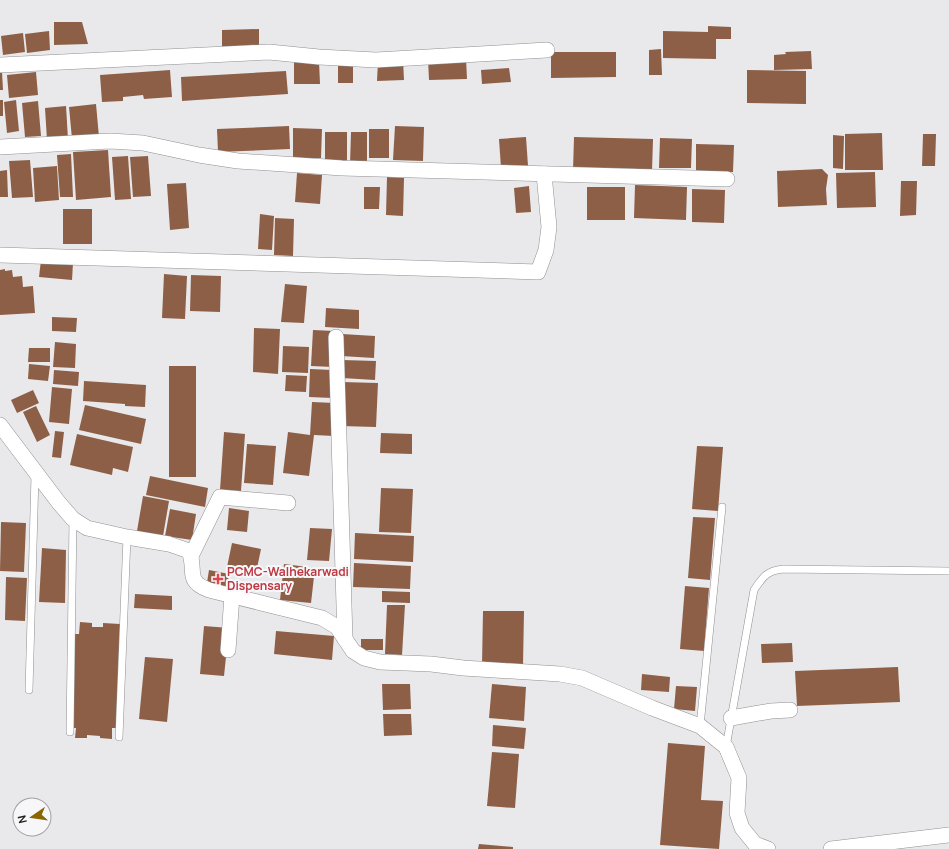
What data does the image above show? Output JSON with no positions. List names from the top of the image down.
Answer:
{
  "places": {
    "health": ["PCMC-Walhekarwadi Dispensary"]
  },
  "north": "left"
}
